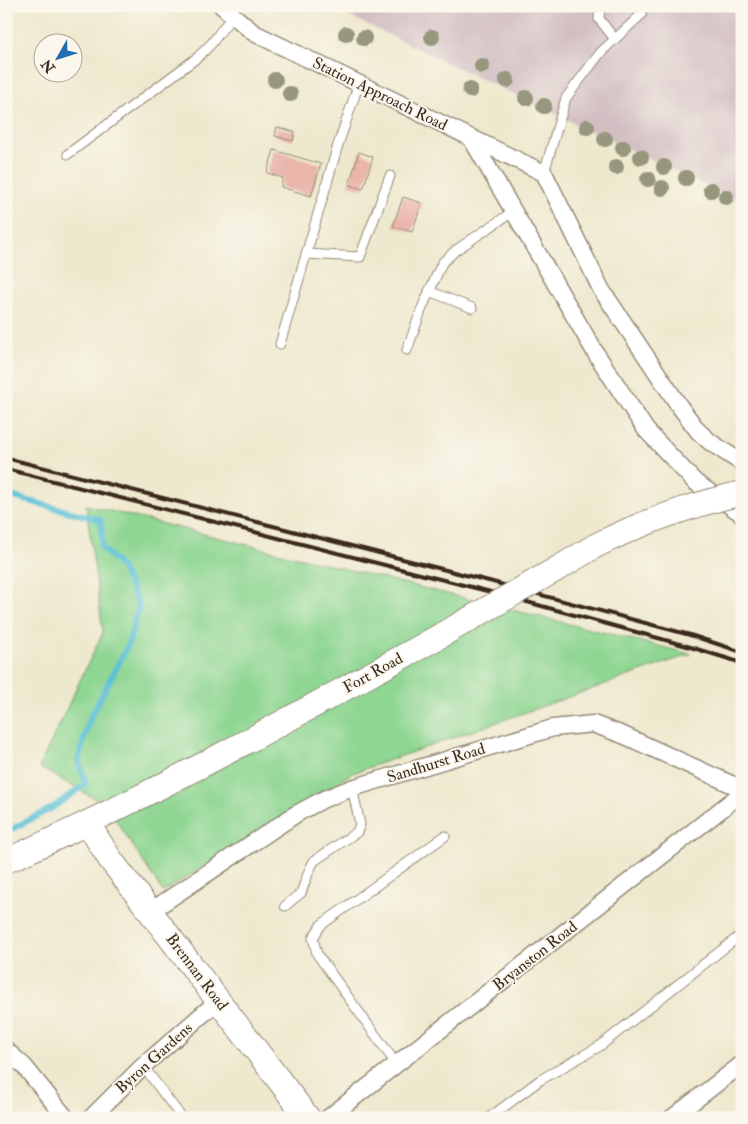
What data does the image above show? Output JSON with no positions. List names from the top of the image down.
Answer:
{
  "streets": {
    "street": [
      "Station Approach Road",
      "Fort Road",
      "Sandhurst Road",
      "Bryanston Road",
      "Brennan Road",
      "Byron Gardens"
    ]
  },
  "crossings": [
    ["Fort Road", "Brennan Road"],
    ["Sandhurst Road", "Bryanston Road"],
    ["Sandhurst Road", "Brennan Road"],
    ["Brennan Road", "Byron Gardens"]
  ],
  "north": "bottom left"
}
